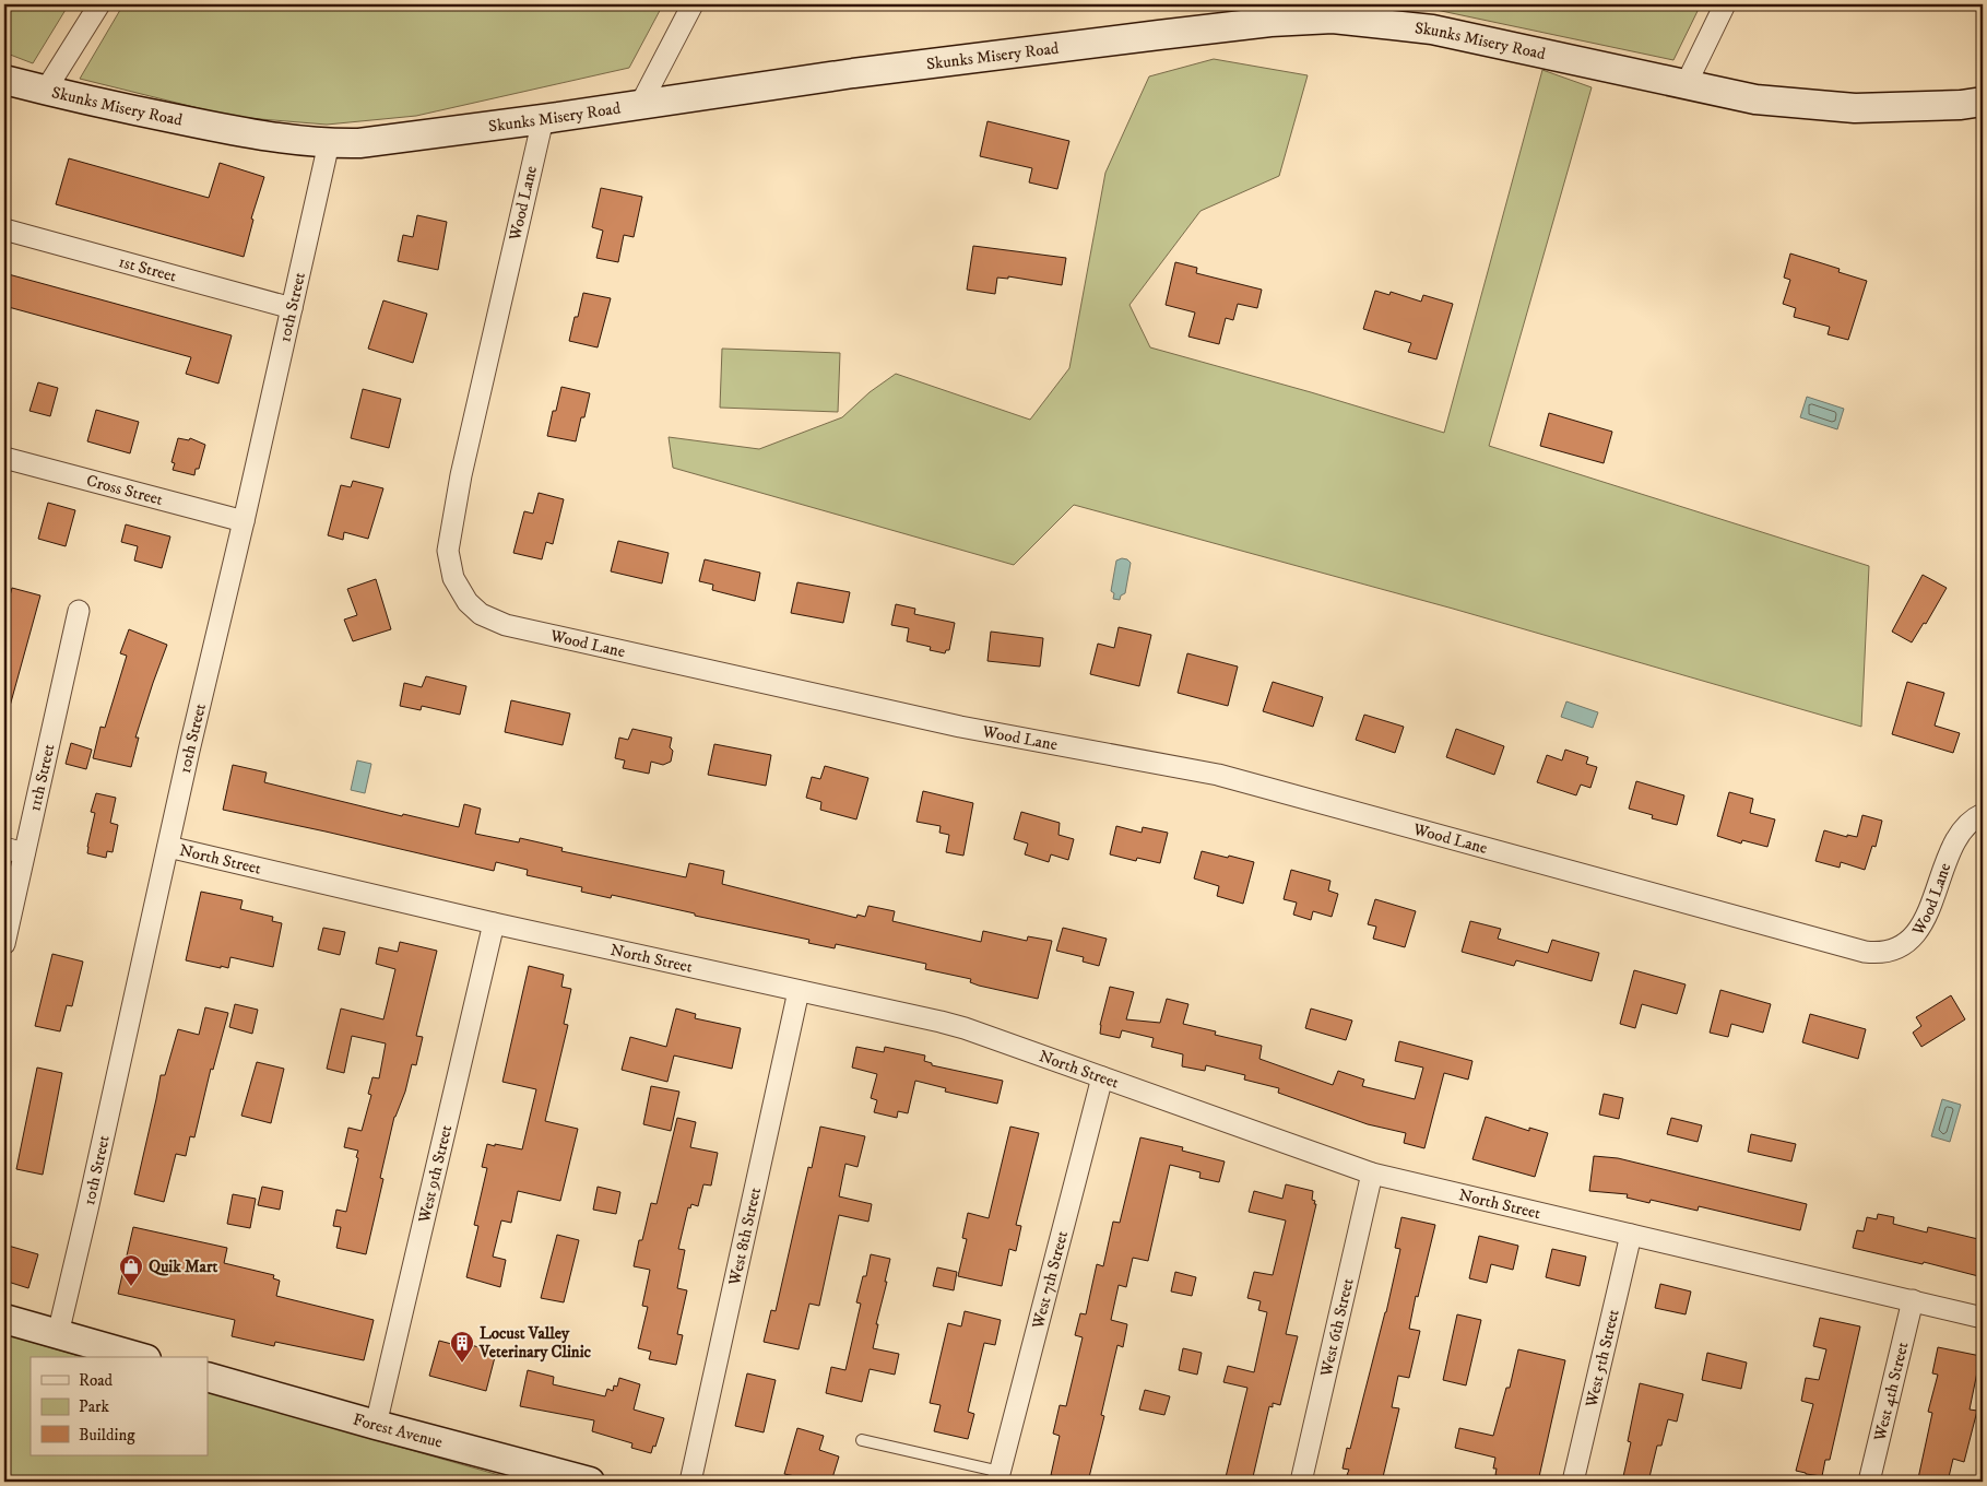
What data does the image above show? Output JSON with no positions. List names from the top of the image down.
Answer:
{
  "streets": {
    "main road": ["Skunks Misery Road", "Forest Avenue"],
    "street": [
      "Wood Lane",
      "1st Street",
      "10th Street",
      "Cross Street",
      "11th Street",
      "North Street",
      "West 9th Street",
      "West 8th Street",
      "West 7th Street",
      "West 6th Street",
      "West 5th Street",
      "West 4th Street"
    ]
  },
  "crossings": [
    ["Skunks Misery Road", "Wood Lane"],
    ["Skunks Misery Road", "10th Street"],
    ["1st Street", "10th Street"],
    ["10th Street", "Cross Street"],
    ["10th Street", "North Street"],
    ["North Street", "West 9th Street"],
    ["North Street", "West 8th Street"],
    ["North Street", "West 7th Street"],
    ["North Street", "West 6th Street"],
    ["North Street", "West 5th Street"],
    ["North Street", "West 4th Street"],
    ["West 9th Street", "Forest Avenue"]
  ],
  "places": {
    "shop": ["Quik Mart"],
    "building": ["Locust Valley Veterinary Clinic"]
  },
  "legend": ["Road", "Park", "Building"]
}
